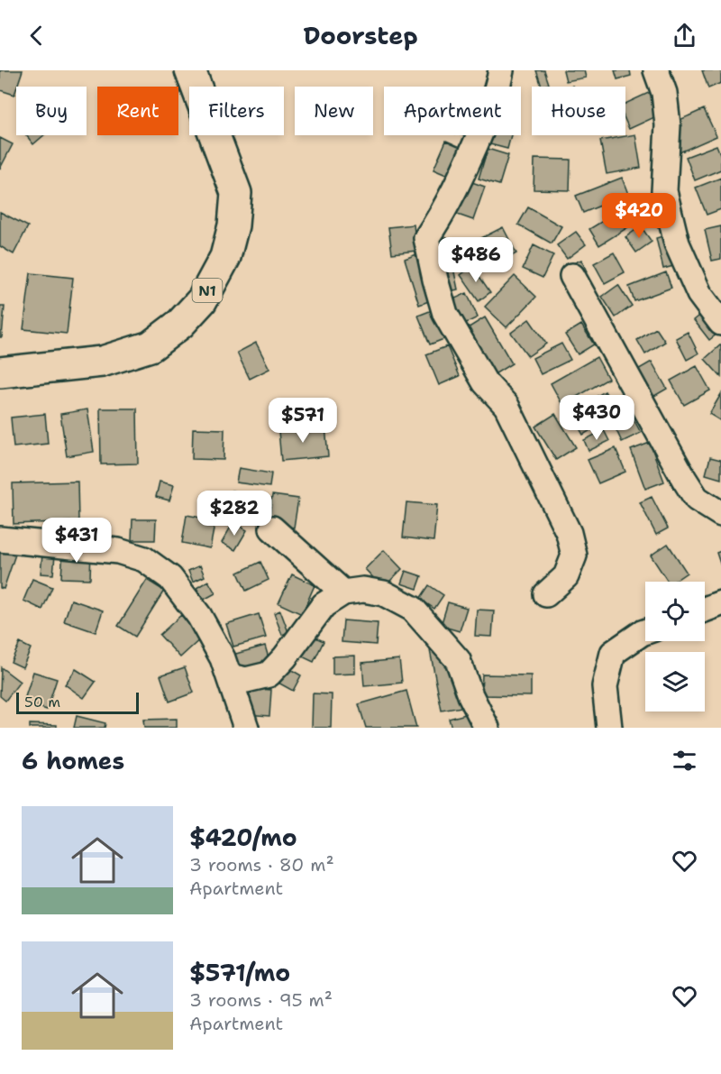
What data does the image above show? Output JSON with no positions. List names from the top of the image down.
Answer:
{
  "streets": {
    "highway": ["N1"]
  },
  "scale_bar": "50 m",
  "page": {
    "header": "Doorstep",
    "chip": [
      "Buy",
      "Rent",
      "Filters",
      "New",
      "Apartment",
      "House"
    ],
    "price": [
      "$420",
      "$486",
      "$430",
      "$571",
      "$282",
      "$431"
    ],
    "scale": "50 m",
    "heading": "6 homes",
    "list": [
      {
        "name": "$420/mo",
        "note": "3 rooms · 80 m² · Apartment"
      },
      {
        "name": "$571/mo",
        "note": "3 rooms · 95 m² · Apartment"
      }
    ]
  }
}
